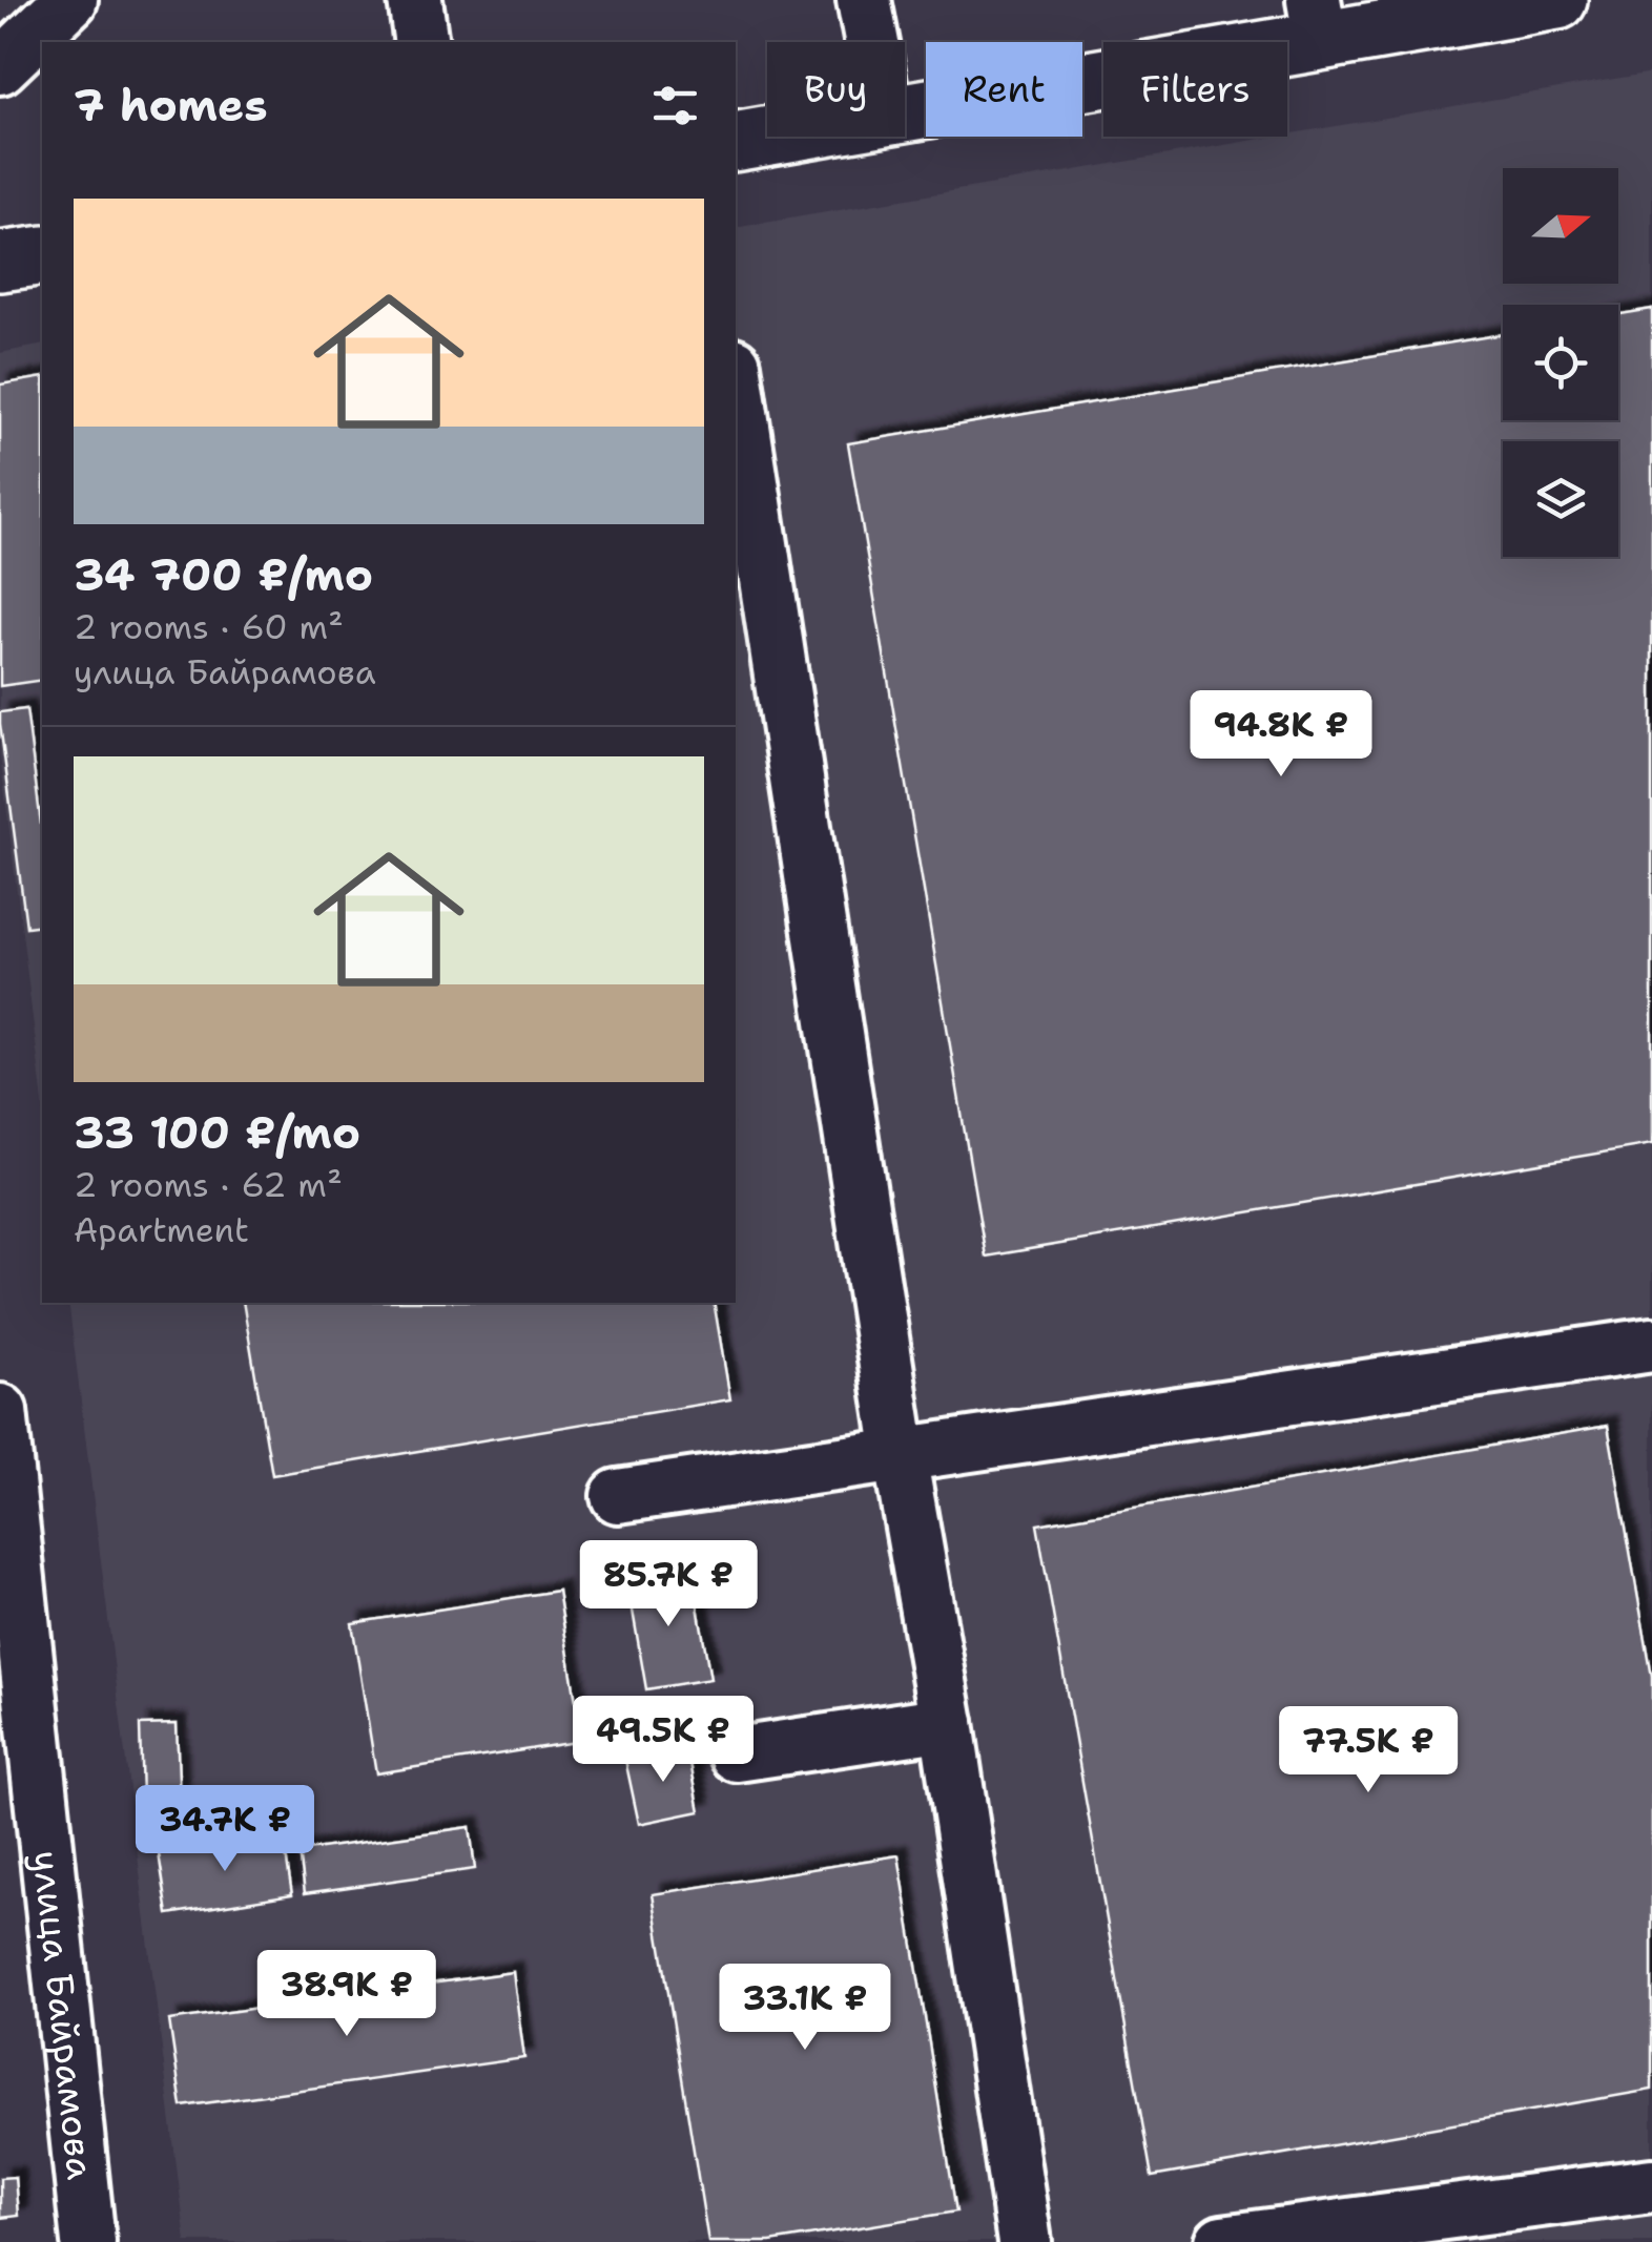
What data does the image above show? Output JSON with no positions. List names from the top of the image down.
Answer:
{
  "streets": {
    "street": ["улица Байрамова"]
  },
  "north": "right",
  "page": {
    "chip": ["Buy", "Rent", "Filters"],
    "heading": "7 homes",
    "list": [
      {
        "name": "34 700 ₽/mo",
        "note": "2 rooms · 60 m² · улица Байрамова"
      },
      {
        "name": "33 100 ₽/mo",
        "note": "2 rooms · 62 m² · Apartment"
      }
    ],
    "price": [
      "94.8K ₽",
      "85.7K ₽",
      "49.5K ₽",
      "77.5K ₽",
      "34.7K ₽",
      "38.9K ₽",
      "33.1K ₽"
    ]
  }
}
